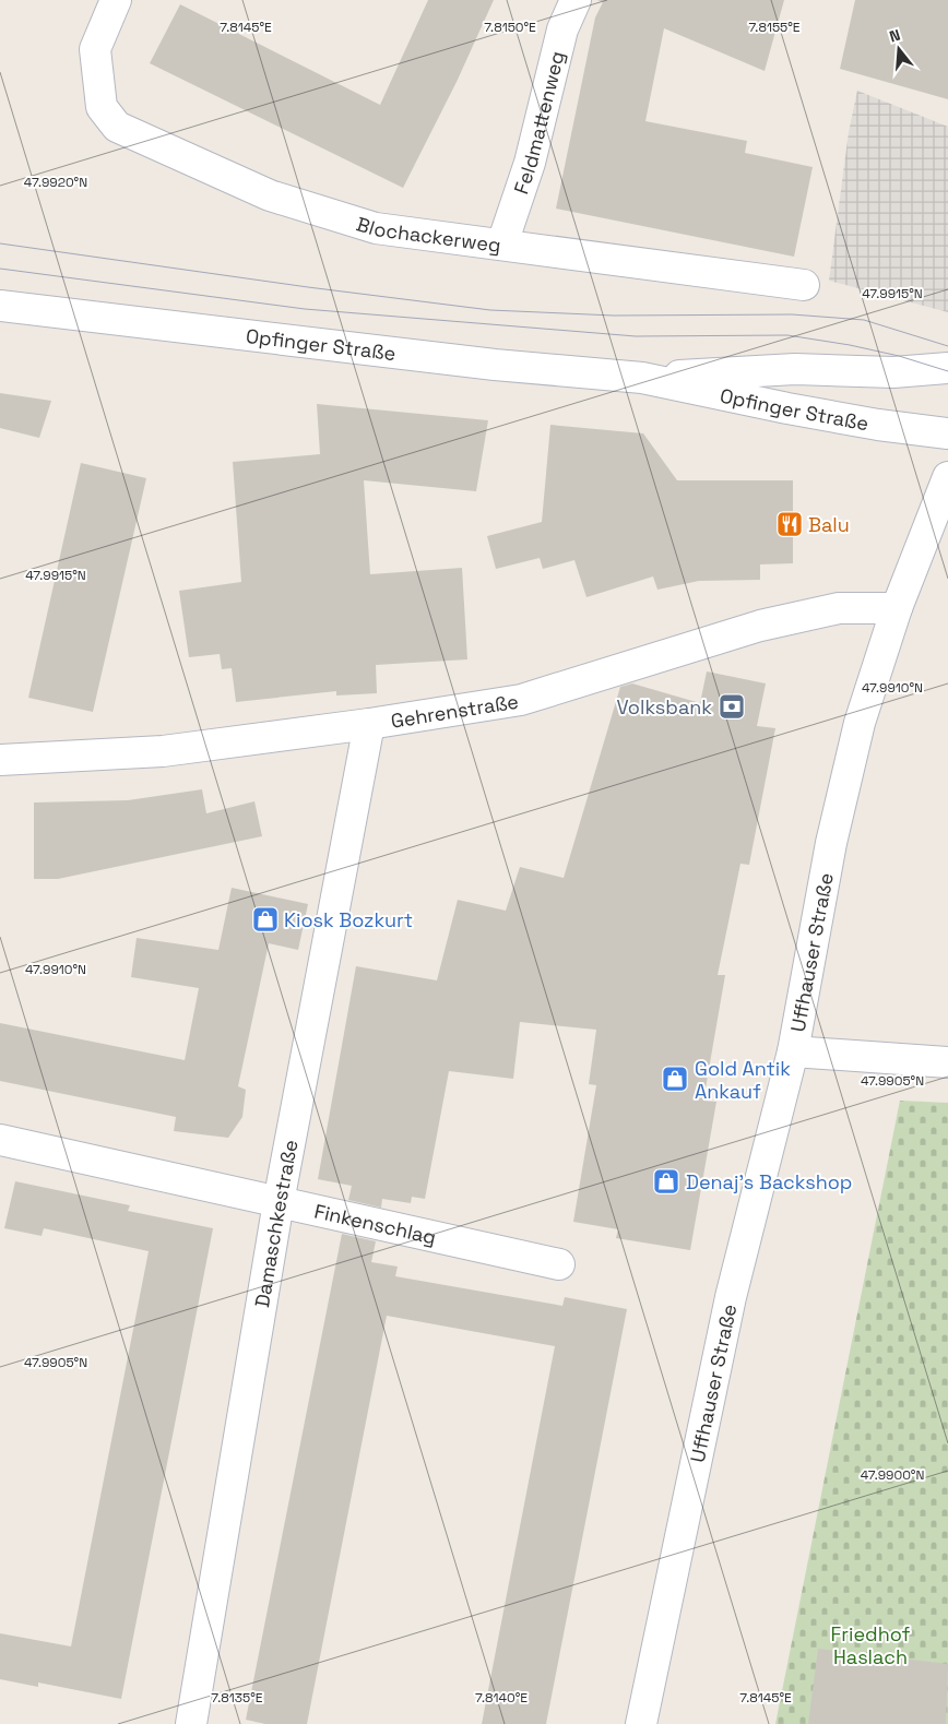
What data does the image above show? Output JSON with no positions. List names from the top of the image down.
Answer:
{
  "streets": {
    "street": [
      "Feldmattenweg",
      "Blochackerweg",
      "Opfinger Straße",
      "Gehrenstraße",
      "Uffhauser Straße",
      "Damaschkestraße",
      "Finkenschlag"
    ]
  },
  "crossings": [
    ["Feldmattenweg", "Blochackerweg"],
    ["Gehrenstraße", "Uffhauser Straße"],
    ["Gehrenstraße", "Damaschkestraße"],
    ["Damaschkestraße", "Finkenschlag"]
  ],
  "parks": ["Friedhof Haslach"],
  "places": {
    "restaurant": ["Balu"],
    "bank": ["Volksbank"],
    "shop": ["Kiosk Bozkurt", "Gold Antik Ankauf", "Denaj's Backshop"]
  },
  "north": "top",
  "coordinates": [
    "7.8145°E",
    "7.8150°E",
    "7.8155°E",
    "47.9920°N",
    "47.9915°N",
    "47.9910°N",
    "47.9905°N",
    "47.9900°N",
    "7.8135°E",
    "7.8140°E"
  ]
}
